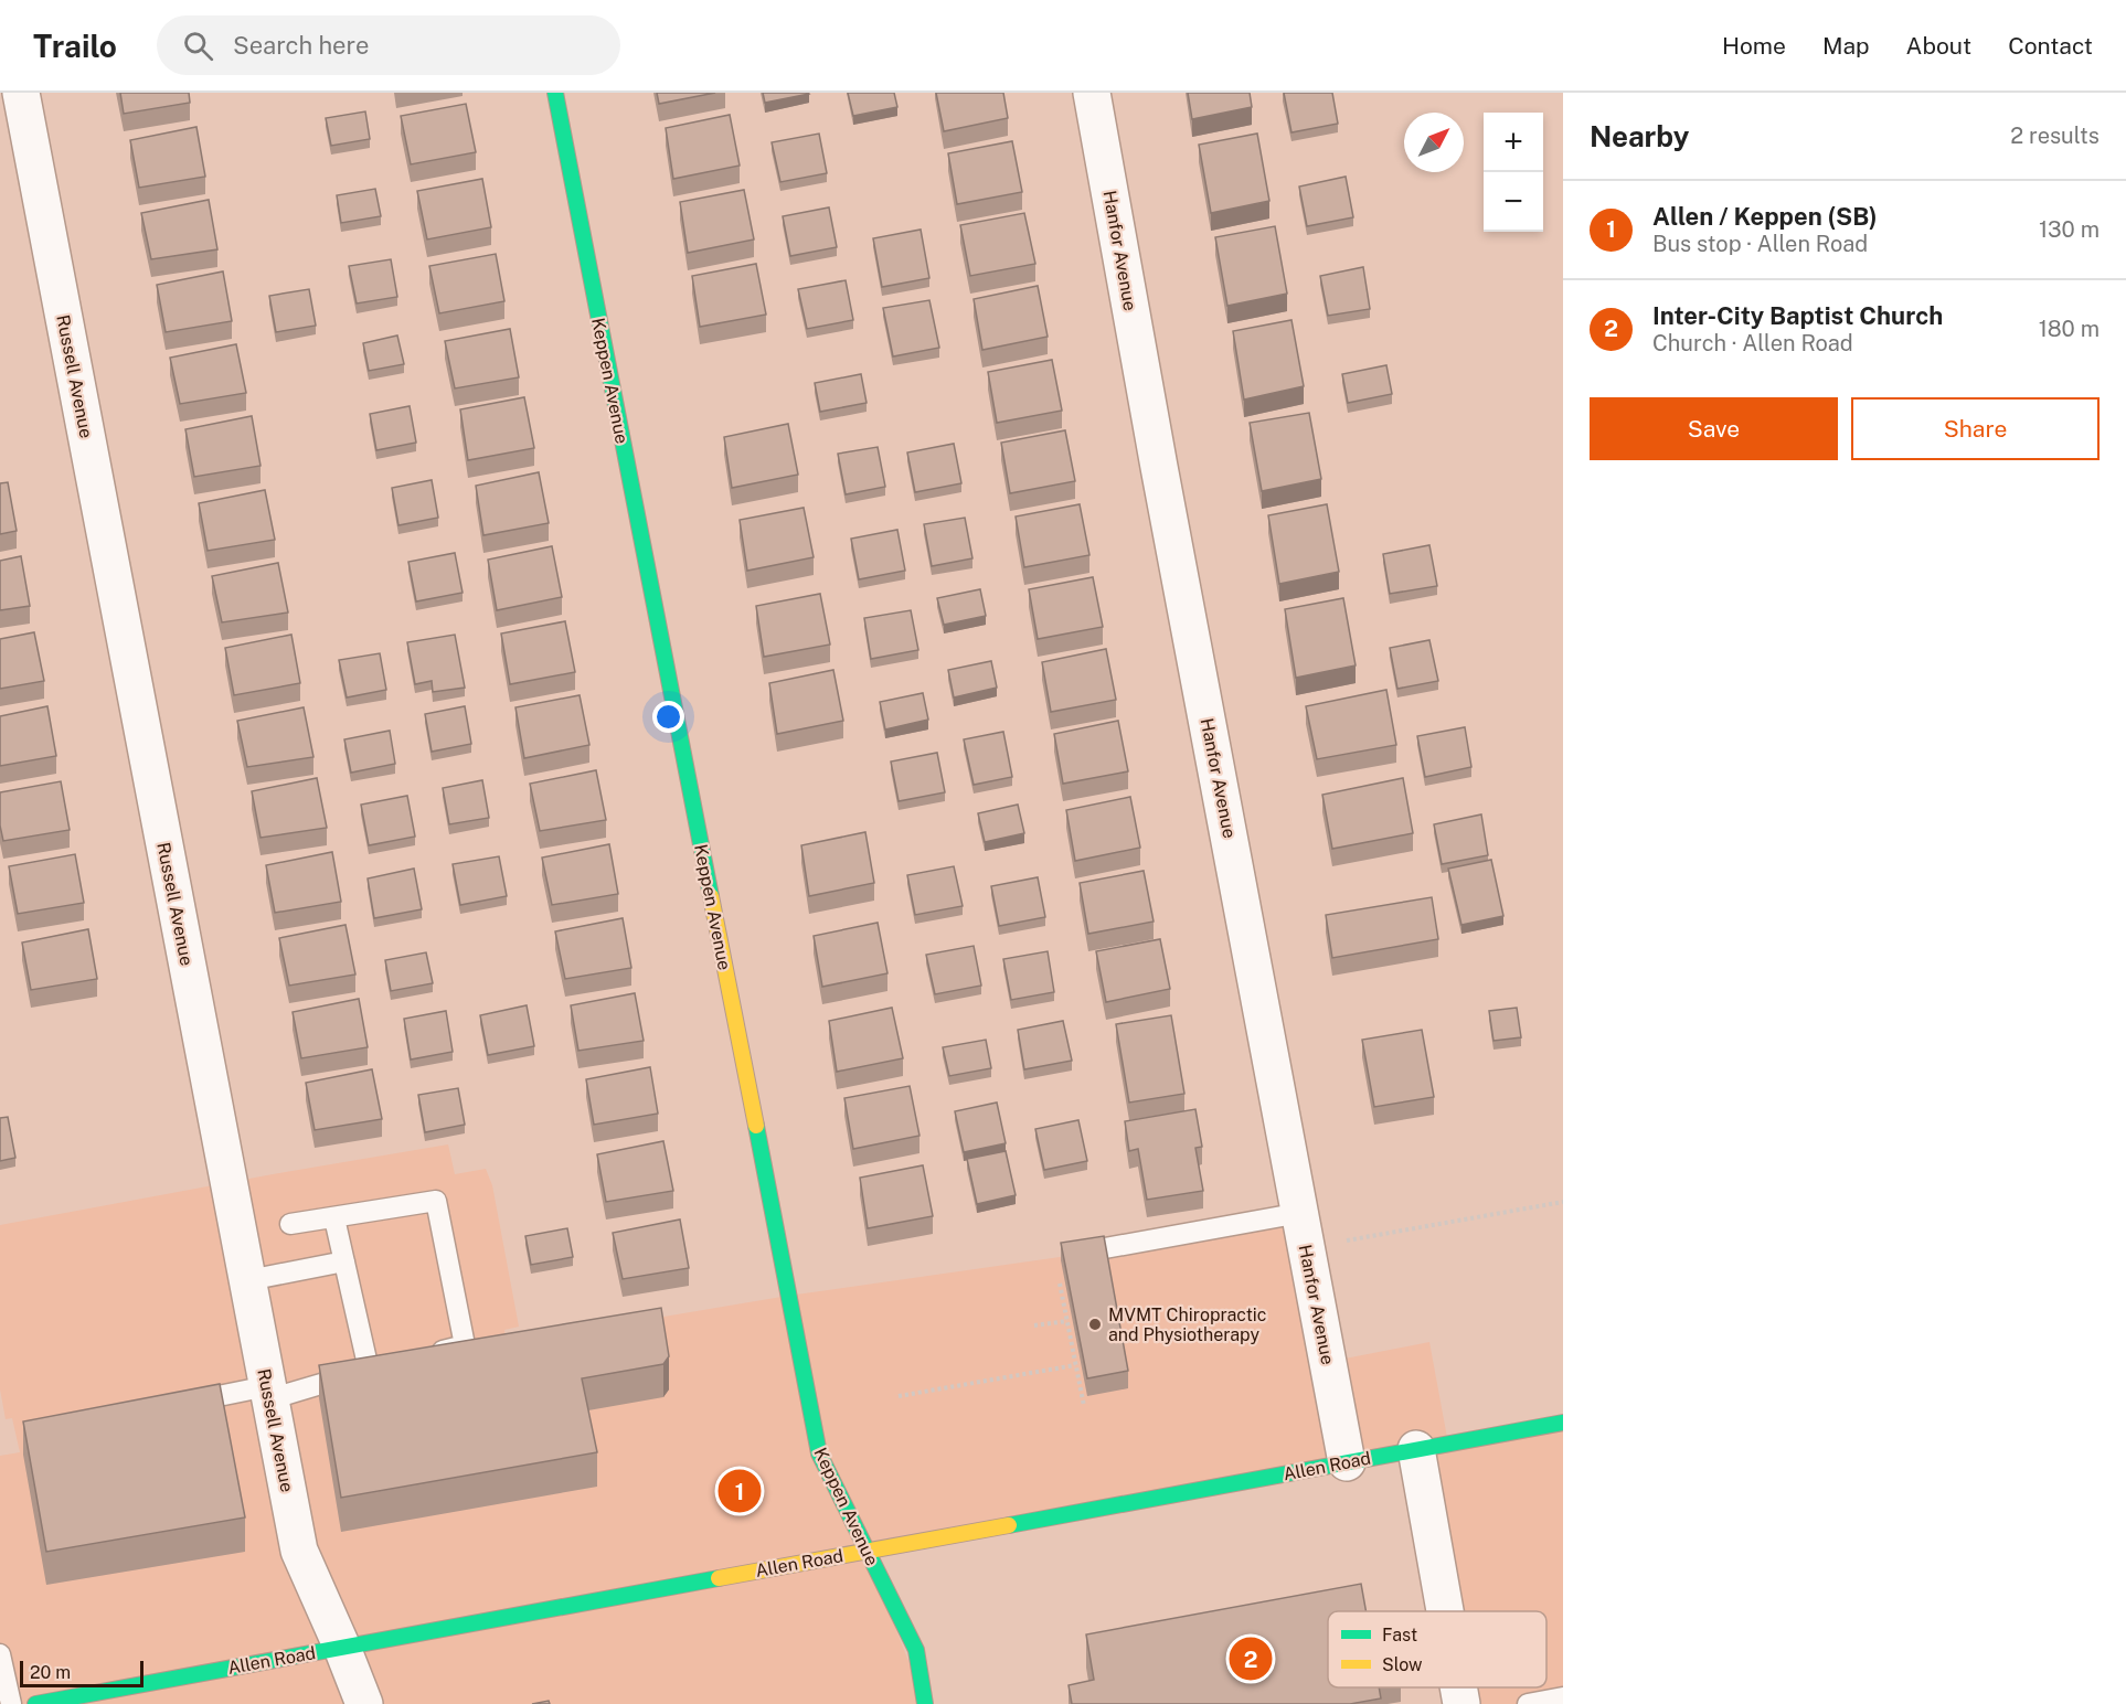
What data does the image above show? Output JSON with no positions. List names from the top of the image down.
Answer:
{
  "streets": {
    "street": [
      "Hanfor Avenue",
      "Russell Avenue",
      "Keppen Avenue",
      "Allen Road"
    ]
  },
  "crossings": [
    ["Hanfor Avenue", "Allen Road"],
    ["Russell Avenue", "Allen Road"],
    ["Keppen Avenue", "Allen Road"]
  ],
  "places": ["MVMT Chiropractic and Physiotherapy"],
  "legend": ["Fast", "Slow"],
  "scale_bar": "20 m",
  "north": "top right",
  "page": {
    "header": "Trailo",
    "search": "Search here",
    "nav": [
      "Home",
      "Map",
      "About",
      "Contact"
    ],
    "heading": ["Nearby", "2 results"],
    "map_buttons": ["+", "−"],
    "list": [
      {
        "mark": "1",
        "name": "Allen / Keppen (SB)",
        "note": "Bus stop · Allen Road",
        "value": "130 m"
      },
      {
        "mark": "2",
        "name": "Inter-City Baptist Church",
        "note": "Church · Allen Road",
        "value": "180 m"
      }
    ],
    "buttons": ["Save", "Share"],
    "pins": ["1", "2"],
    "scale": "20 m"
  }
}
